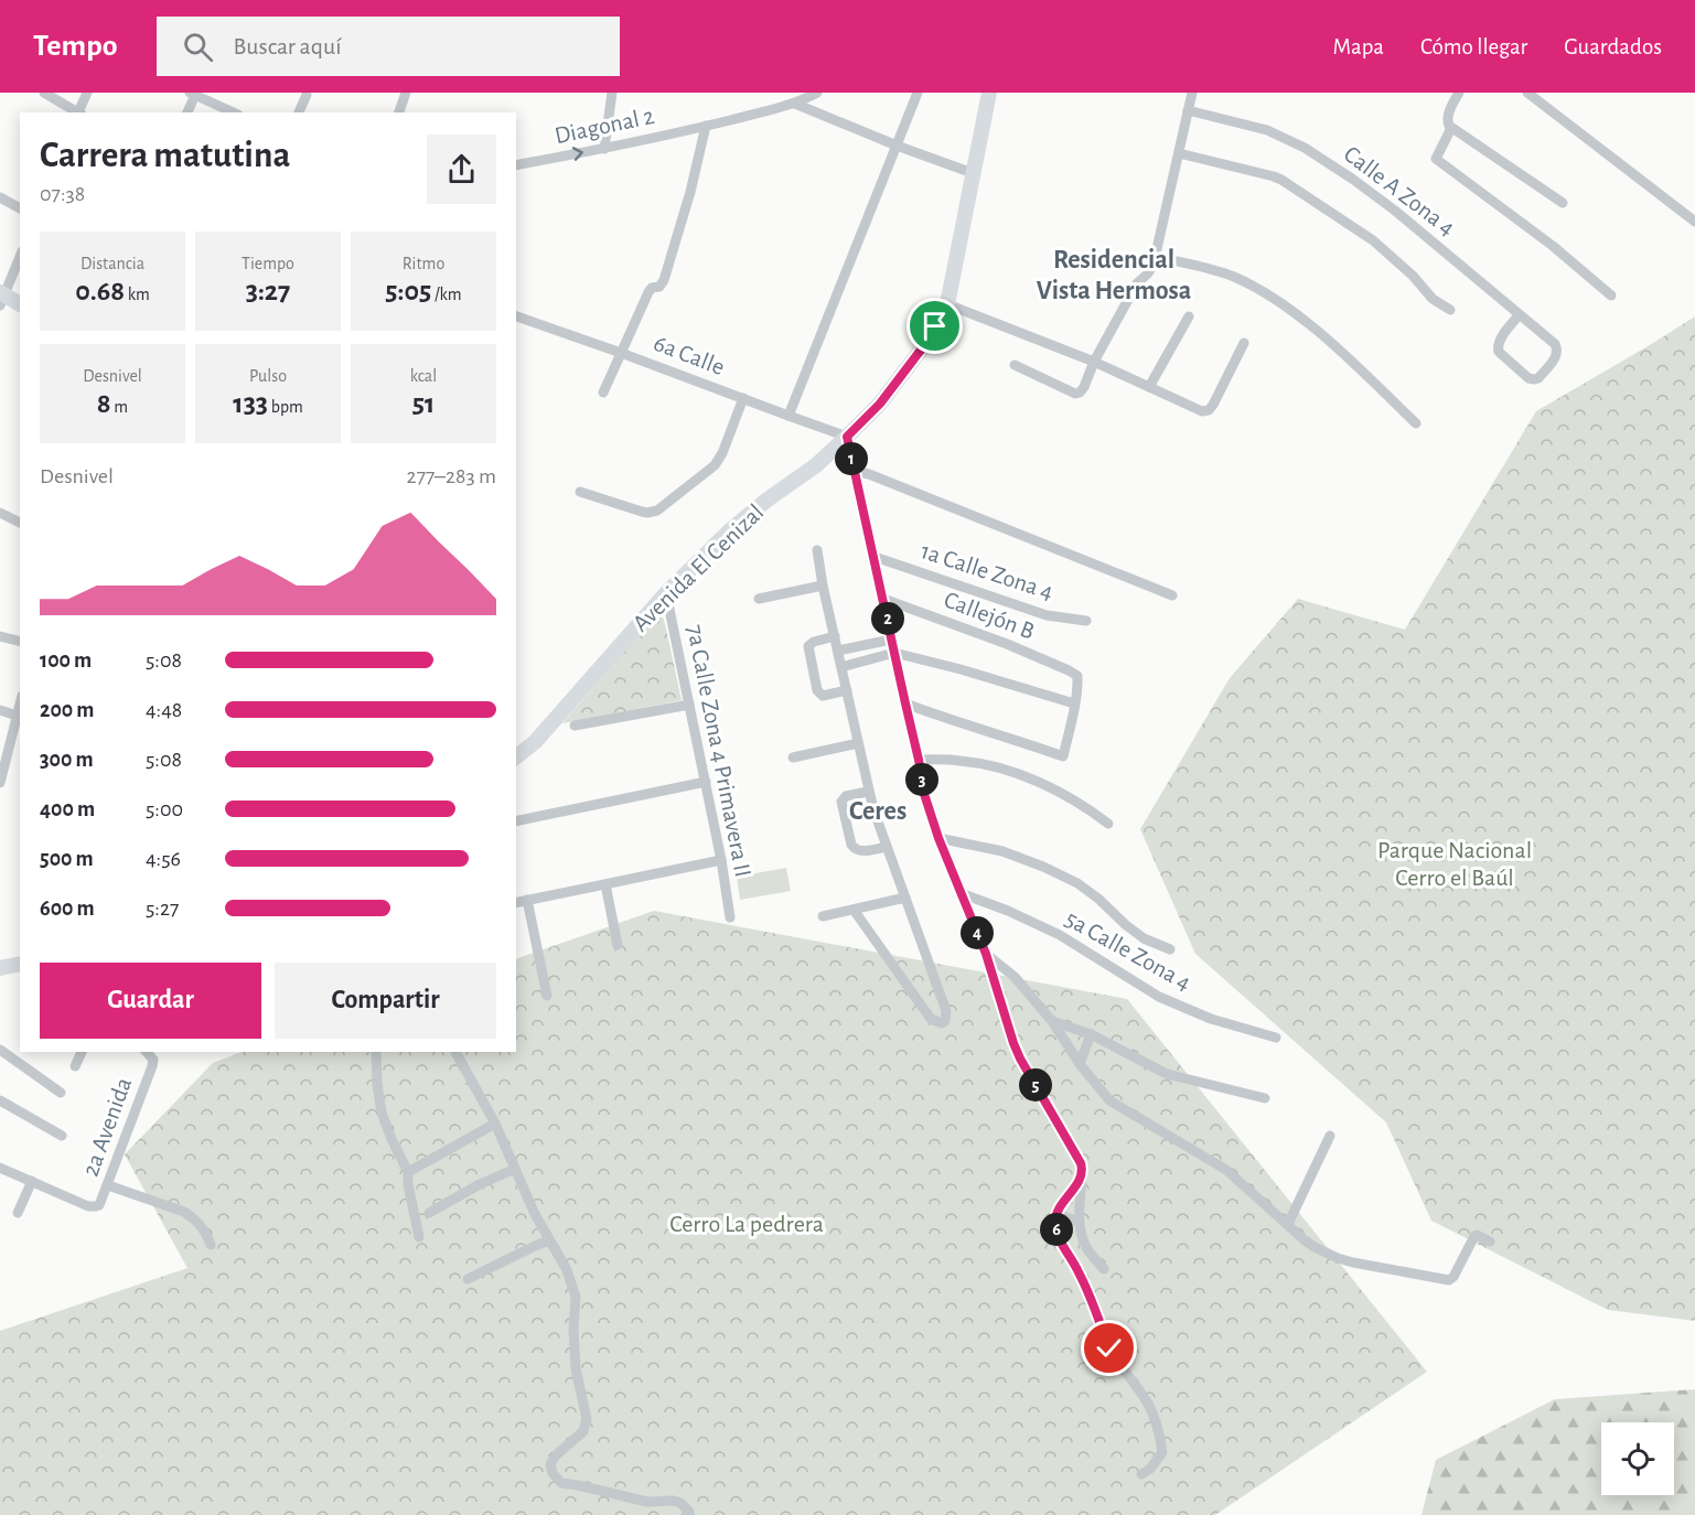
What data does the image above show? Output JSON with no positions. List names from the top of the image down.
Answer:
{
  "streets": {
    "street": [
      "Diagonal 2",
      "Calle A Zona 4",
      "6a Calle",
      "Avenida El Cenizal",
      "1a Calle Zona 4",
      "Callejón B",
      "7a Calle Zona 4 Primavera II",
      "5a Calle Zona 4",
      "2a Avenida"
    ]
  },
  "crossings": [
    ["6a Calle", "Avenida El Cenizal"],
    ["Avenida El Cenizal", "7a Calle Zona 4 Primavera II"]
  ],
  "districts": ["Residencial Vista Hermosa", "Ceres"],
  "parks": ["Parque Nacional Cerro el Baúl", "Cerro La pedrera"],
  "page": {
    "header": "Tempo",
    "search": "Buscar aquí",
    "nav": ["Mapa", "Cómo llegar", "Guardados"],
    "heading": ["Carrera matutina", "07:38"],
    "stats": [
      ["Distancia", "0.68 km"],
      ["Tiempo", "3:27"],
      ["Ritmo", "5:05 /km"],
      ["Desnivel", "8 m"],
      ["Pulso", "133 bpm"],
      ["kcal", "51"]
    ],
    "pins": [
      "1",
      "2",
      "3",
      "4",
      "5",
      "6"
    ],
    "chart": ["Desnivel", "277–283 m"],
    "list": [
      {
        "name": "100 m",
        "note": "5:08"
      },
      {
        "name": "200 m",
        "note": "4:48"
      },
      {
        "name": "300 m",
        "note": "5:08"
      },
      {
        "name": "400 m",
        "note": "5:00"
      },
      {
        "name": "500 m",
        "note": "4:56"
      },
      {
        "name": "600 m",
        "note": "5:27"
      }
    ],
    "buttons": ["Guardar", "Compartir"]
  }
}
